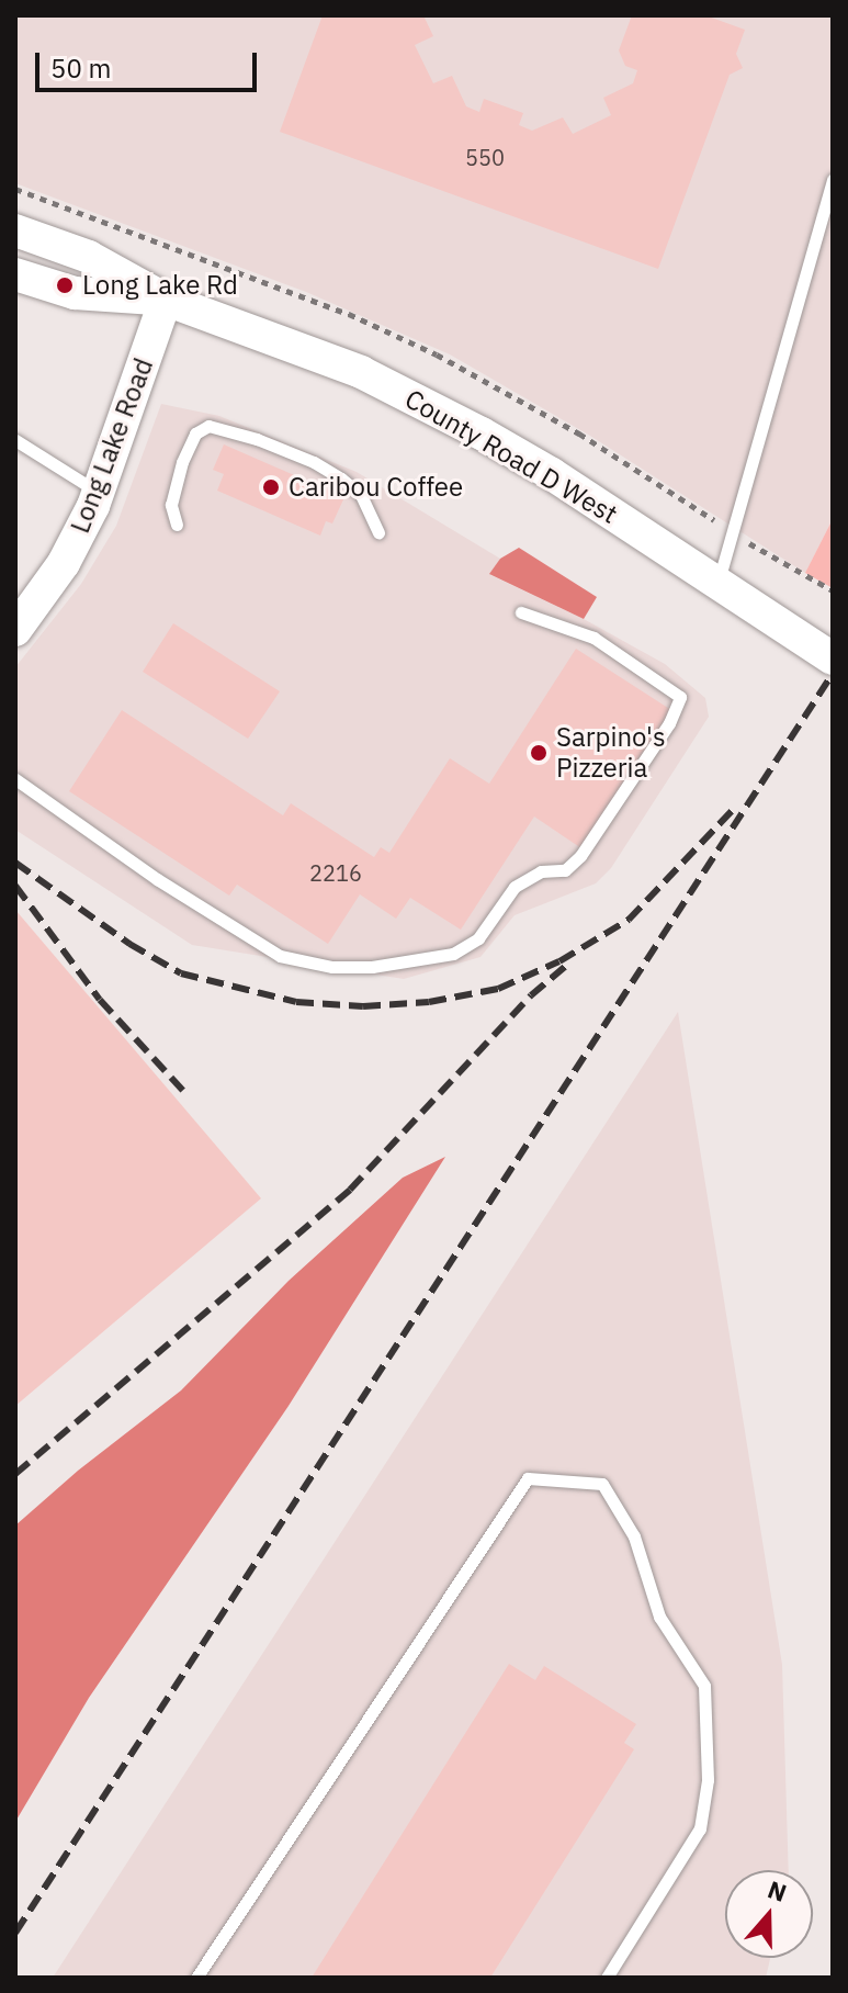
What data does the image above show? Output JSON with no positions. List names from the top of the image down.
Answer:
{
  "streets": {
    "main road": ["Long Lake Road", "County Road D West"]
  },
  "crossings": [
    ["Long Lake Road", "County Road D West"]
  ],
  "places": ["Long Lake Rd", "Caribou Coffee", "Sarpino's Pizzeria"],
  "house_numbers": ["550", "2216"],
  "scale_bar": "50 m",
  "north": "top"
}
